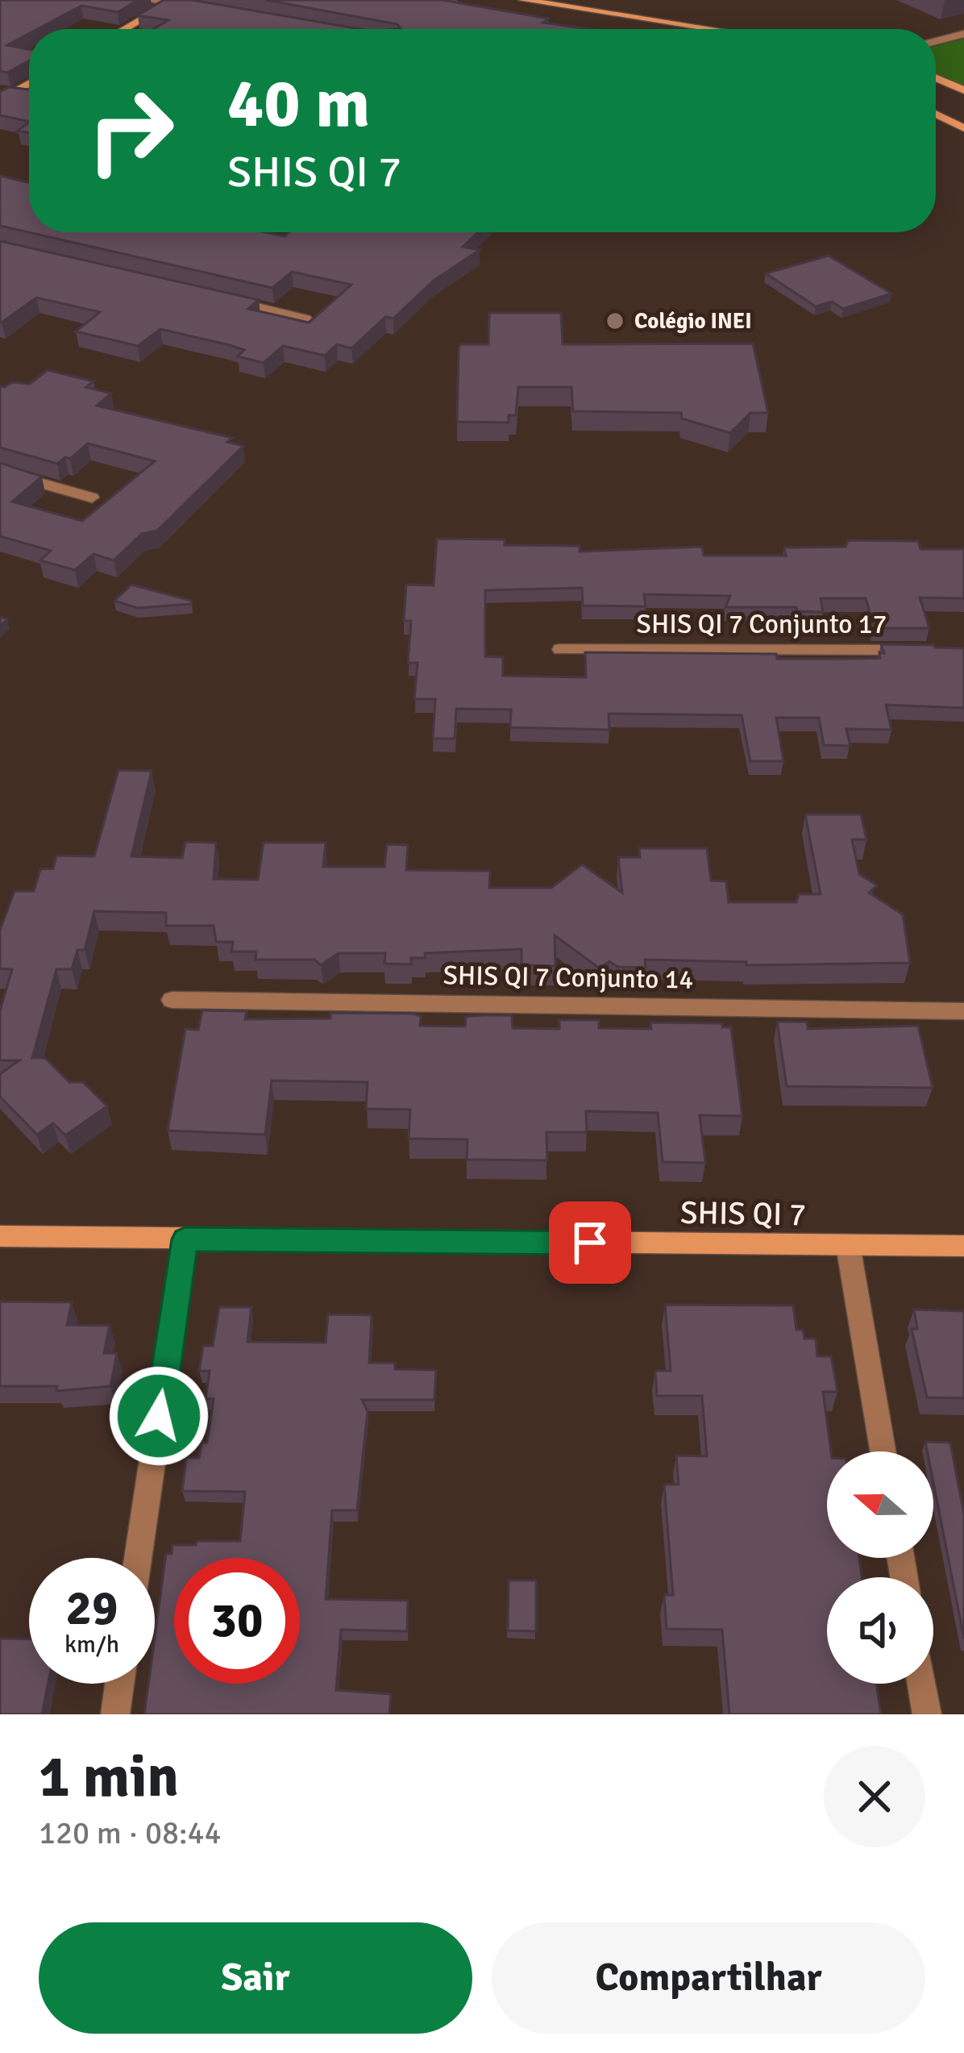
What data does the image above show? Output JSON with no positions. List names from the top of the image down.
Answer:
{
  "streets": {
    "street": ["SHIS QI 7 Conjunto 17", "SHIS QI 7 Conjunto 14", "SHIS QI 7"]
  },
  "places": ["Colégio INEI"],
  "north": "left",
  "page": {
    "turn": ["40 m", "SHIS QI 7"],
    "speed": "29 km/h",
    "limit": "30",
    "heading": ["1 min", "120 m · 08:44"],
    "buttons": ["Sair", "Compartilhar"]
  }
}
